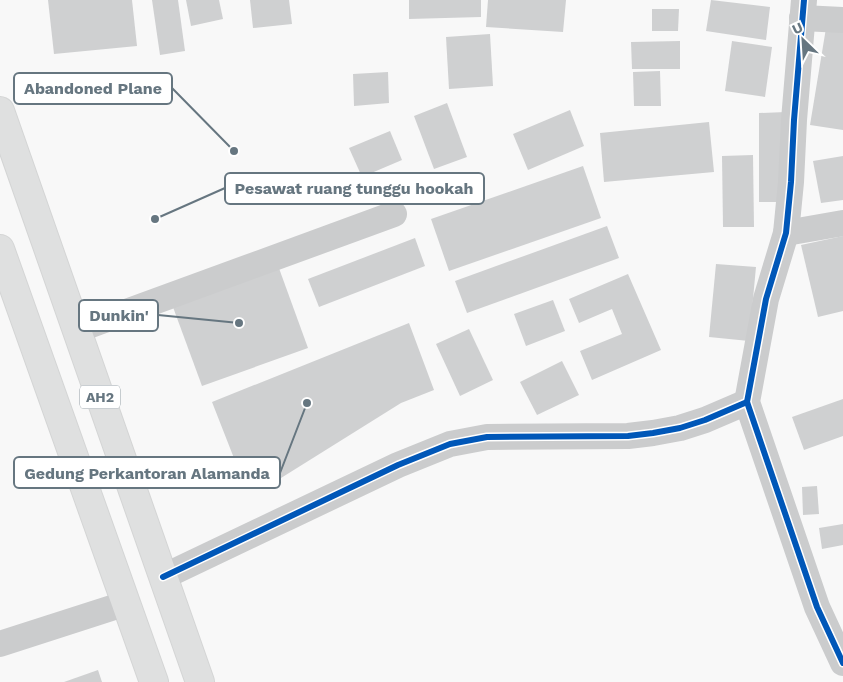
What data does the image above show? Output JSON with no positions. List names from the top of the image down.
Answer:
{
  "streets": {
    "highway": ["AH2"]
  },
  "places": [
    "Abandoned Plane",
    "Pesawat ruang tunggu hookah",
    "Dunkin'",
    "Gedung Perkantoran Alamanda"
  ],
  "north": "top left"
}
